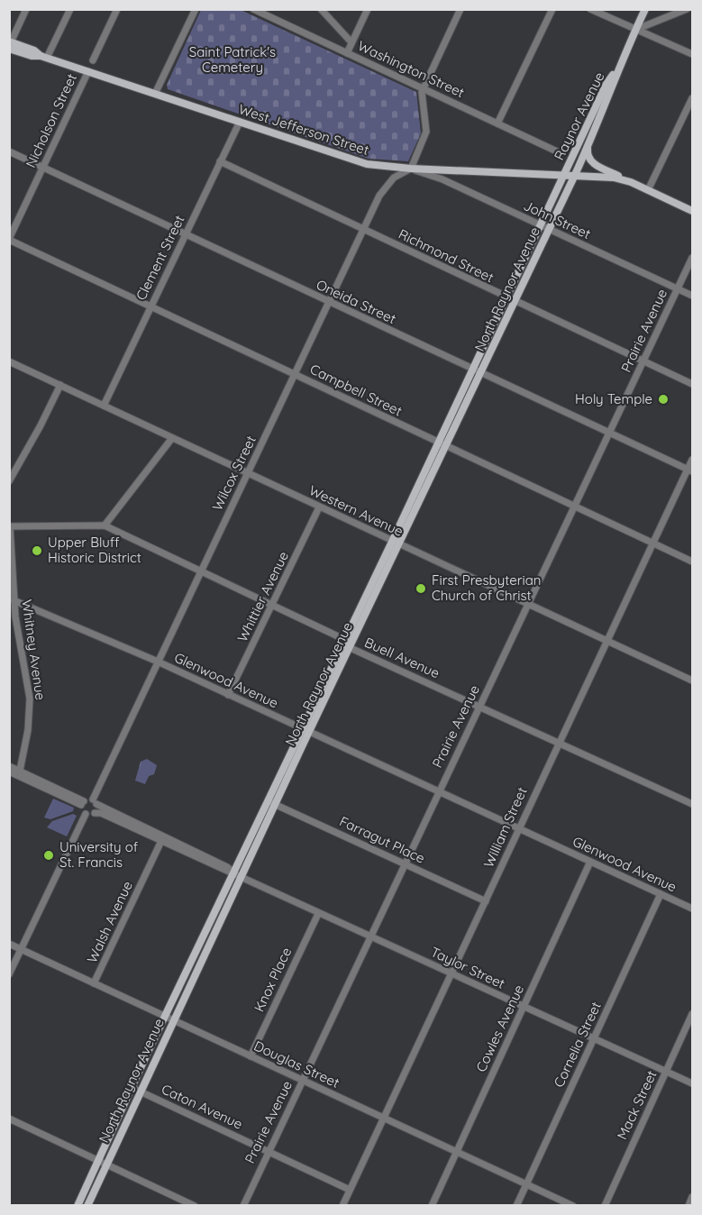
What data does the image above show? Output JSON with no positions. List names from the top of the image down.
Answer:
{
  "streets": {
    "main road": ["Raynor Avenue", "West Jefferson Street", "North Raynor Avenue"],
    "street": [
      "Washington Street",
      "Nicholson Street",
      "John Street",
      "Richmond Street",
      "Clement Street",
      "Oneida Street",
      "Prairie Avenue",
      "Campbell Street",
      "Wilcox Street",
      "Western Avenue",
      "Whittier Avenue",
      "Whitney Avenue",
      "Buell Avenue",
      "Glenwood Avenue",
      "William Street",
      "Farragut Place",
      "Walsh Avenue",
      "Taylor Street",
      "Knox Place",
      "Cowles Avenue",
      "Cornelia Street",
      "Douglas Street",
      "Mack Street",
      "Caton Avenue"
    ]
  },
  "crossings": [
    ["Raynor Avenue", "West Jefferson Street"],
    ["Raynor Avenue", "North Raynor Avenue"],
    ["Nicholson Street", "West Jefferson Street"],
    ["Nicholson Street", "Oneida Street"],
    ["Nicholson Street", "Campbell Street"],
    ["West Jefferson Street", "John Street"],
    ["West Jefferson Street", "Clement Street"],
    ["West Jefferson Street", "North Raynor Avenue"],
    ["West Jefferson Street", "Wilcox Street"],
    ["John Street", "North Raynor Avenue"],
    ["John Street", "Prairie Avenue"],
    ["John Street", "Wilcox Street"],
    ["Richmond Street", "Clement Street"],
    ["Richmond Street", "North Raynor Avenue"],
    ["Richmond Street", "Prairie Avenue"],
    ["Richmond Street", "Wilcox Street"],
    ["Clement Street", "Oneida Street"],
    ["Clement Street", "Campbell Street"],
    ["Clement Street", "Western Avenue"],
    ["North Raynor Avenue", "Oneida Street"],
    ["North Raynor Avenue", "Campbell Street"],
    ["North Raynor Avenue", "Western Avenue"],
    ["North Raynor Avenue", "Buell Avenue"],
    ["North Raynor Avenue", "Glenwood Avenue"],
    ["North Raynor Avenue", "Farragut Place"],
    ["North Raynor Avenue", "Taylor Street"],
    ["North Raynor Avenue", "Douglas Street"],
    ["North Raynor Avenue", "Caton Avenue"],
    ["Oneida Street", "Prairie Avenue"],
    ["Oneida Street", "Wilcox Street"],
    ["Oneida Street", "William Street"],
    ["Prairie Avenue", "Campbell Street"],
    ["Prairie Avenue", "Western Avenue"],
    ["Prairie Avenue", "Buell Avenue"],
    ["Prairie Avenue", "Glenwood Avenue"],
    ["Prairie Avenue", "Farragut Place"],
    ["Prairie Avenue", "Taylor Street"],
    ["Prairie Avenue", "Douglas Street"],
    ["Prairie Avenue", "Caton Avenue"],
    ["Campbell Street", "Wilcox Street"],
    ["Campbell Street", "William Street"],
    ["Wilcox Street", "Western Avenue"],
    ["Wilcox Street", "Buell Avenue"],
    ["Wilcox Street", "Glenwood Avenue"],
    ["Wilcox Street", "Taylor Street"],
    ["Western Avenue", "Whittier Avenue"],
    ["Western Avenue", "William Street"],
    ["Whittier Avenue", "Buell Avenue"],
    ["Whittier Avenue", "Glenwood Avenue"],
    ["Whitney Avenue", "Buell Avenue"],
    ["Whitney Avenue", "Glenwood Avenue"],
    ["Buell Avenue", "William Street"],
    ["Glenwood Avenue", "William Street"],
    ["Glenwood Avenue", "Cowles Avenue"],
    ["Glenwood Avenue", "Cornelia Street"],
    ["William Street", "Farragut Place"],
    ["William Street", "Taylor Street"],
    ["William Street", "Douglas Street"],
    ["William Street", "Caton Avenue"],
    ["Walsh Avenue", "Taylor Street"],
    ["Walsh Avenue", "Douglas Street"],
    ["Taylor Street", "Knox Place"],
    ["Taylor Street", "Cowles Avenue"],
    ["Taylor Street", "Cornelia Street"],
    ["Taylor Street", "Mack Street"],
    ["Knox Place", "Douglas Street"],
    ["Cowles Avenue", "Douglas Street"],
    ["Cornelia Street", "Douglas Street"]
  ],
  "parks": ["Saint Patrick's Cemetery"],
  "places": [
    "Holy Temple",
    "Upper Bluff Historic District",
    "First Presbyterian Church of Christ",
    "University of St. Francis"
  ]
}
